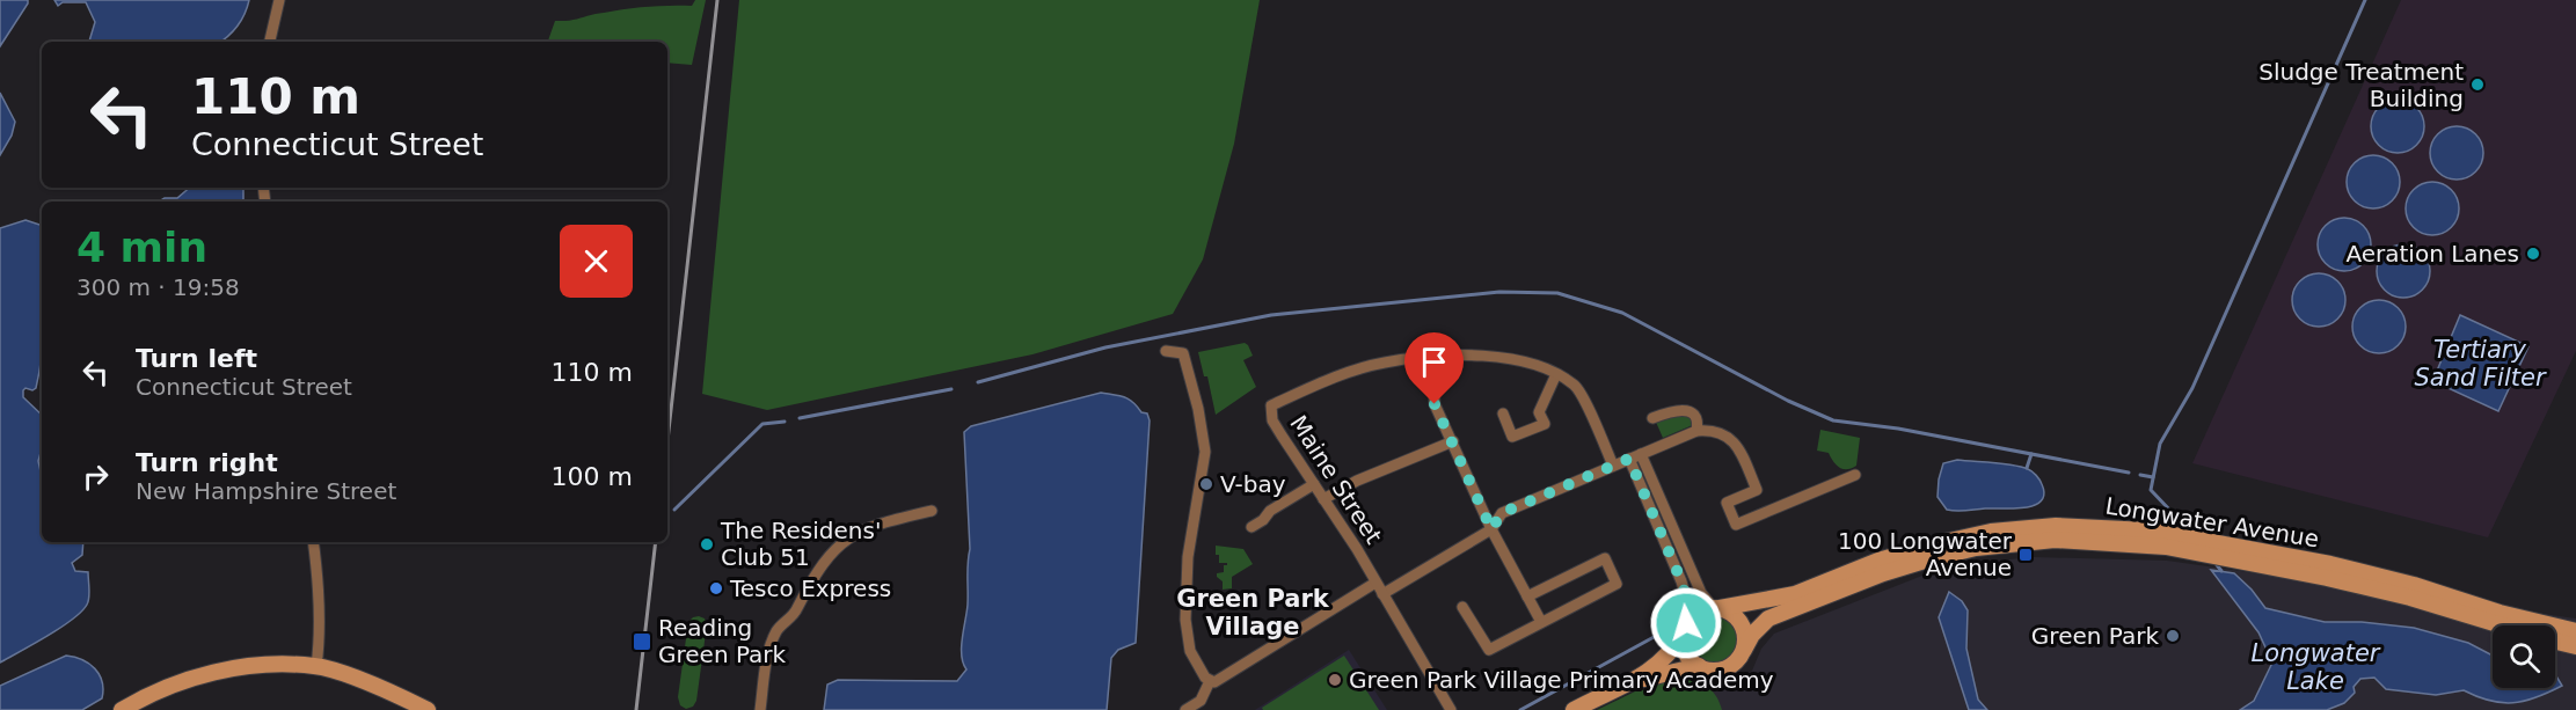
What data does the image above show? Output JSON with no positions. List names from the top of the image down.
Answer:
{
  "streets": {
    "street": ["Maine Street", "Longwater Avenue"]
  },
  "districts": ["Green Park Village"],
  "water": ["Tertiary Sand Filter", "Longwater Lake"],
  "places": {
    "other": [
      "Sludge Treatment Building",
      "Aeration Lanes",
      "V-bay",
      "The Residens' Club 51",
      "Tesco Express",
      "Green Park",
      "Green Park Village Primary Academy"
    ],
    "transit": ["100 Longwater Avenue", "Reading Green Park"]
  },
  "page": {
    "turn": ["110 m", "Connecticut Street"],
    "heading": ["4 min", "300 m · 19:58"],
    "list": [
      {
        "name": "Turn left",
        "note": "Connecticut Street",
        "value": "110 m"
      },
      {
        "name": "Turn right",
        "note": "New Hampshire Street",
        "value": "100 m"
      }
    ]
  }
}
